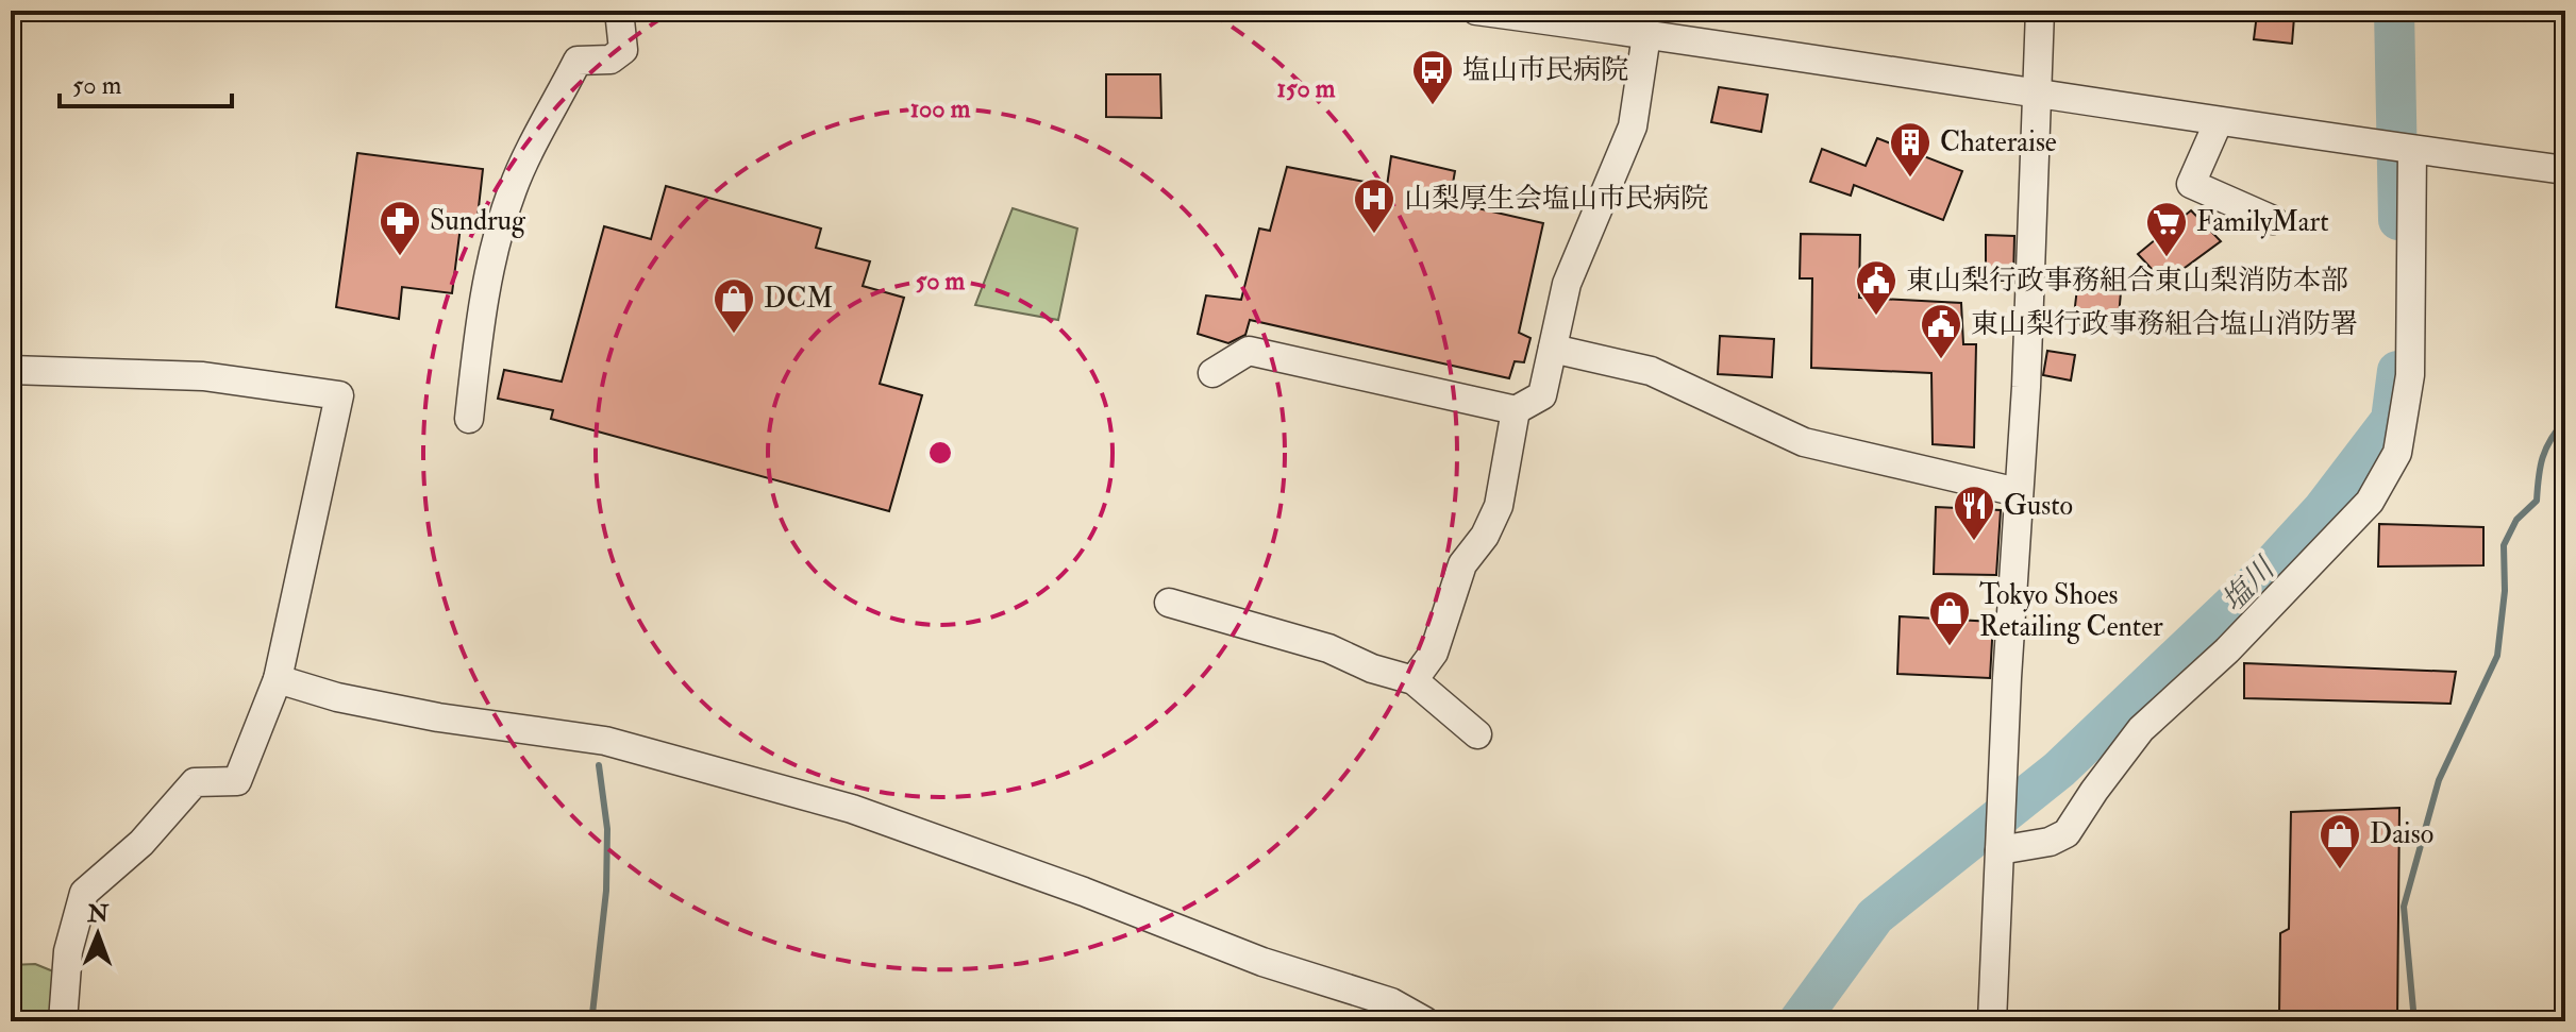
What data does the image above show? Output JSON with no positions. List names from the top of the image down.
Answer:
{
  "water": ["塩川"],
  "places": {
    "bus stop": ["塩山市民病院"],
    "building": ["Chateraise"],
    "hospital": ["山梨厚生会塩山市民病院"],
    "pharmacy": ["Sundrug"],
    "supermarket": ["FamilyMart"],
    "public building": ["東山梨行政事務組合東山梨消防本部", "東山梨行政事務組合塩山消防署"],
    "shop": ["DCM", "Tokyo Shoes Retailing Center", "Daiso"],
    "restaurant": ["Gusto"]
  },
  "scale_bar": "50 m",
  "north": "top",
  "rings": ["150 m", "100 m", "50 m"]
}
